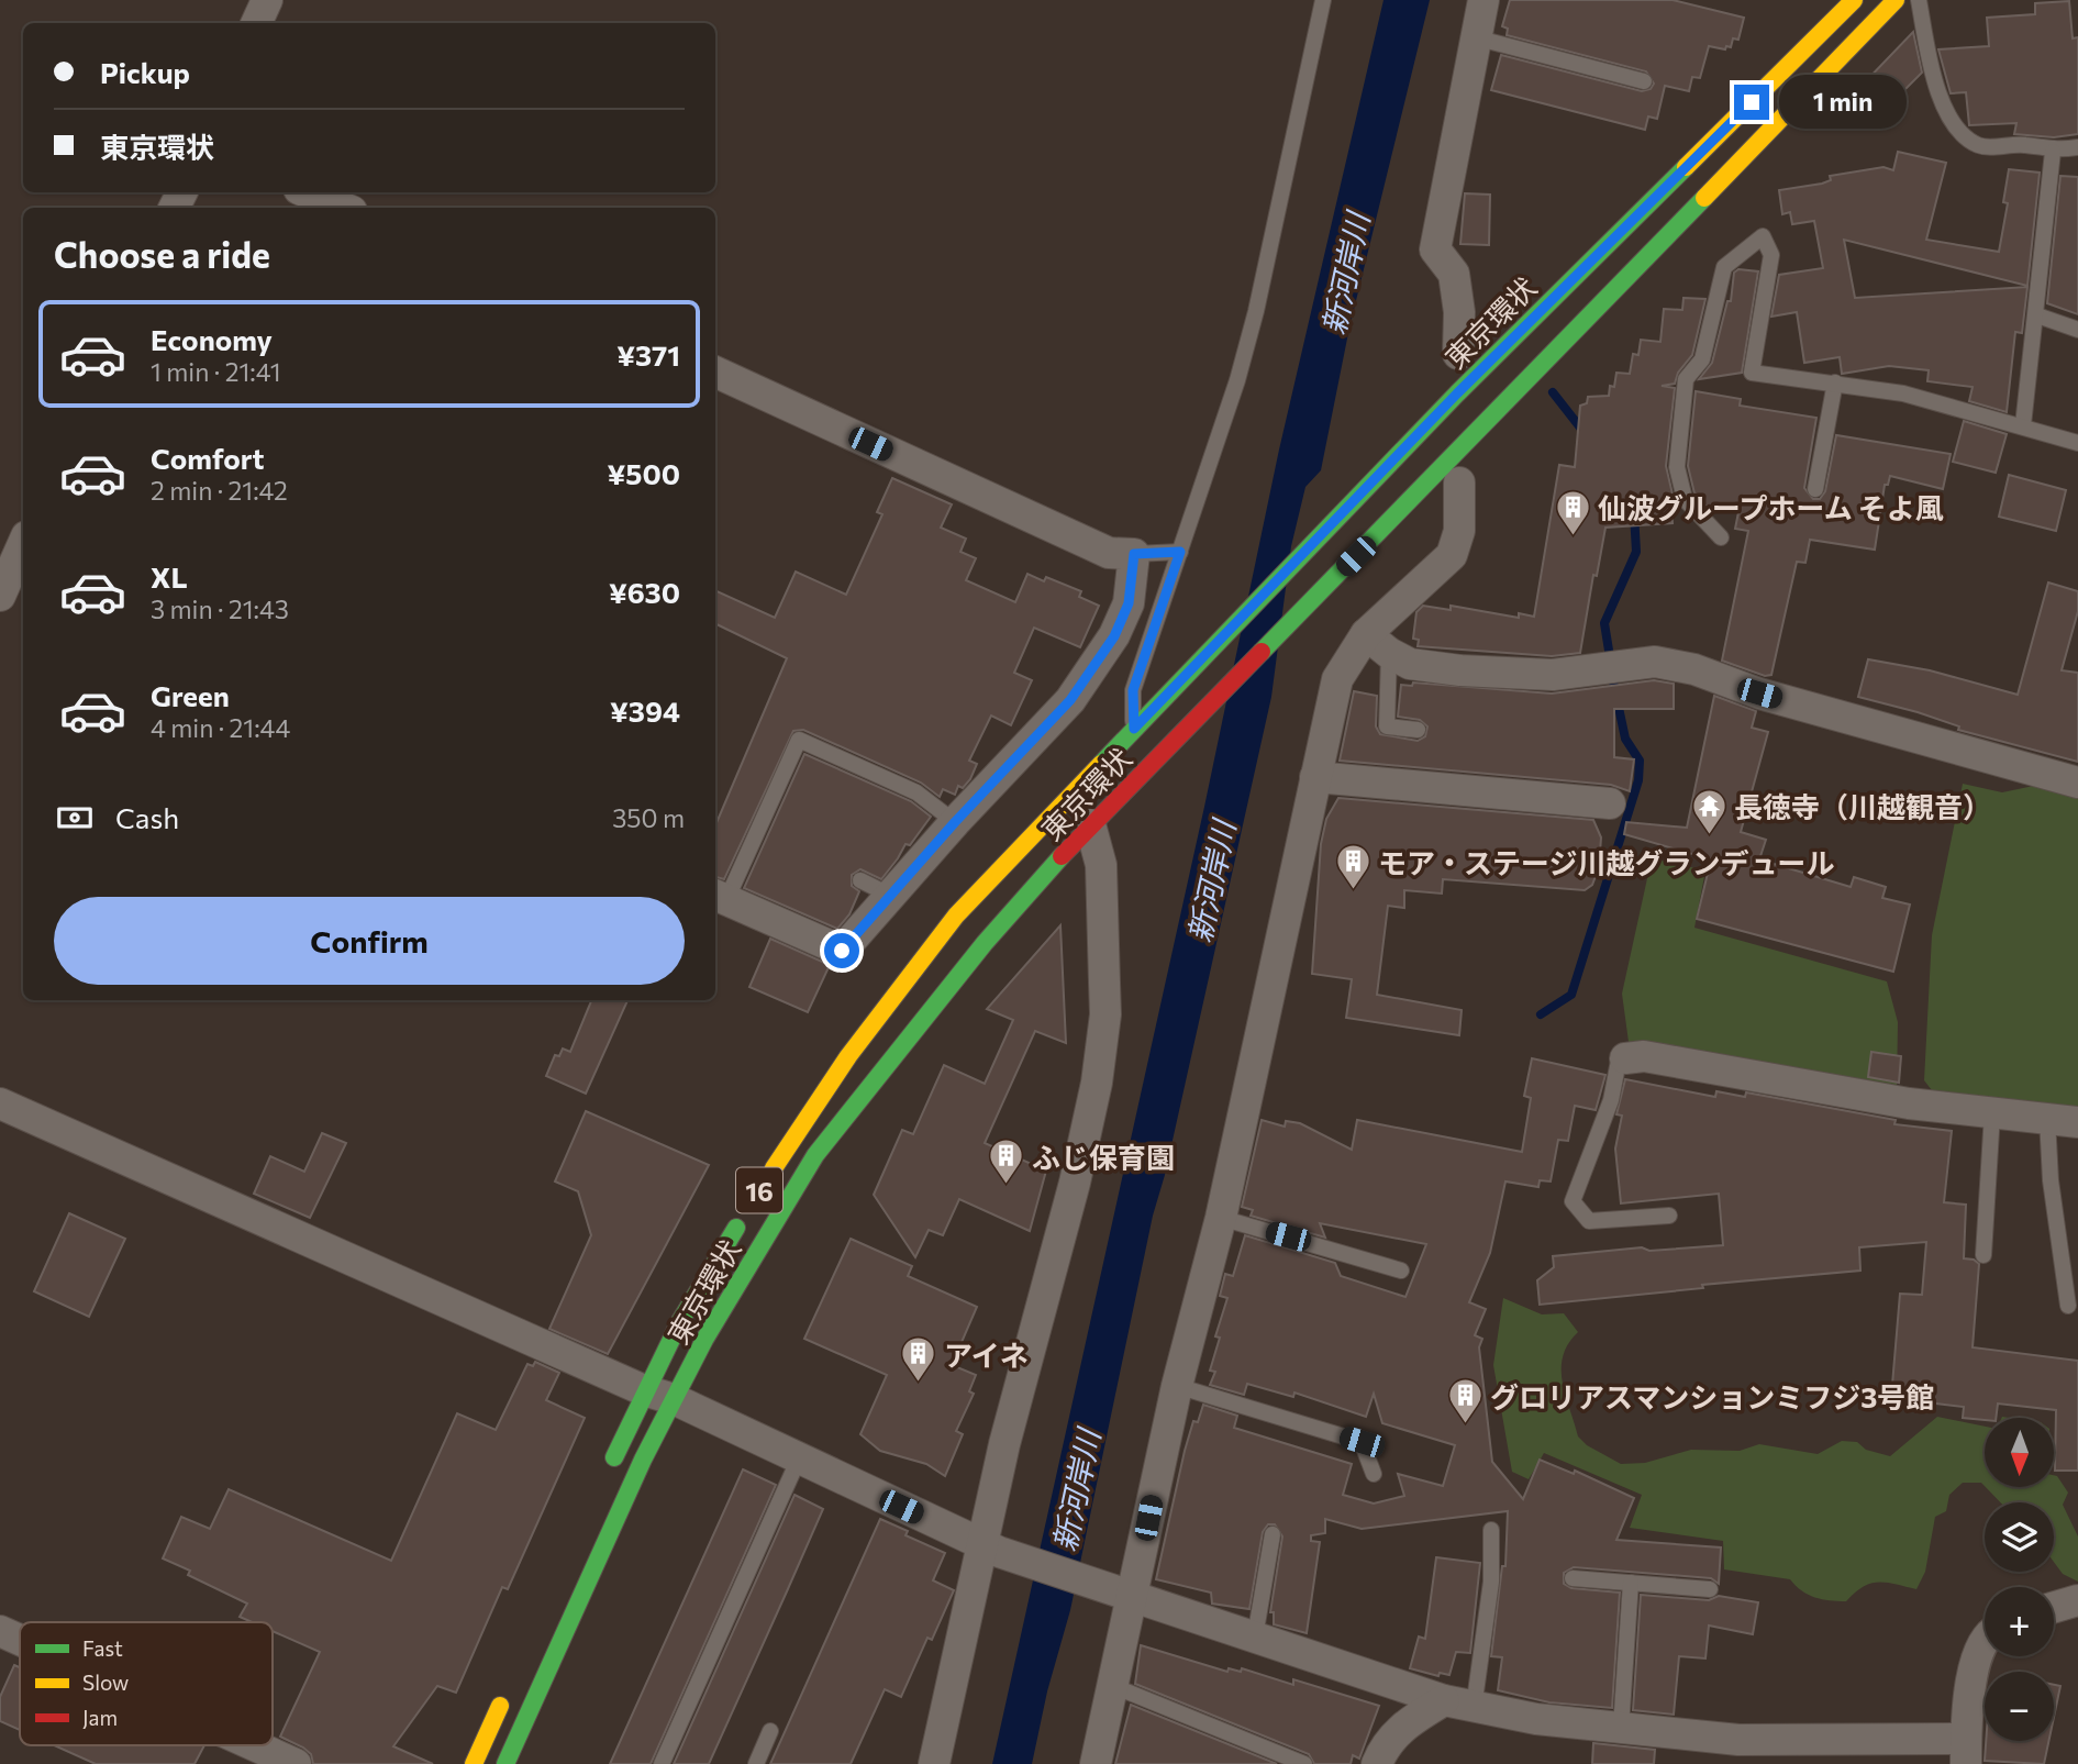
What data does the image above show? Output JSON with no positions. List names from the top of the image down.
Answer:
{
  "streets": {
    "highway": ["東京環状", "16"]
  },
  "water": ["新河岸川"],
  "places": {
    "building": [
      "仙波グループホーム そよ風",
      "モア・ステージ川越グランデュール",
      "ふじ保育園",
      "アイネ",
      "グロリアスマンションミフジ3号館"
    ],
    "temple": ["長徳寺（川越観音）"]
  },
  "legend": ["Fast", "Slow", "Jam"],
  "north": "bottom",
  "page": {
    "banner": ["Pickup", "東京環状"],
    "bubble": "1 min",
    "heading": "Choose a ride",
    "list": [
      {
        "name": "Economy",
        "note": "1 min · 21:41",
        "value": "¥371"
      },
      {
        "name": "Comfort",
        "note": "2 min · 21:42",
        "value": "¥500"
      },
      {
        "name": "XL",
        "note": "3 min · 21:43",
        "value": "¥630"
      },
      {
        "name": "Green",
        "note": "4 min · 21:44",
        "value": "¥394"
      }
    ],
    "pay": ["Cash", "350 m"],
    "buttons": "Confirm",
    "map_buttons": ["+", "−"]
  }
}
